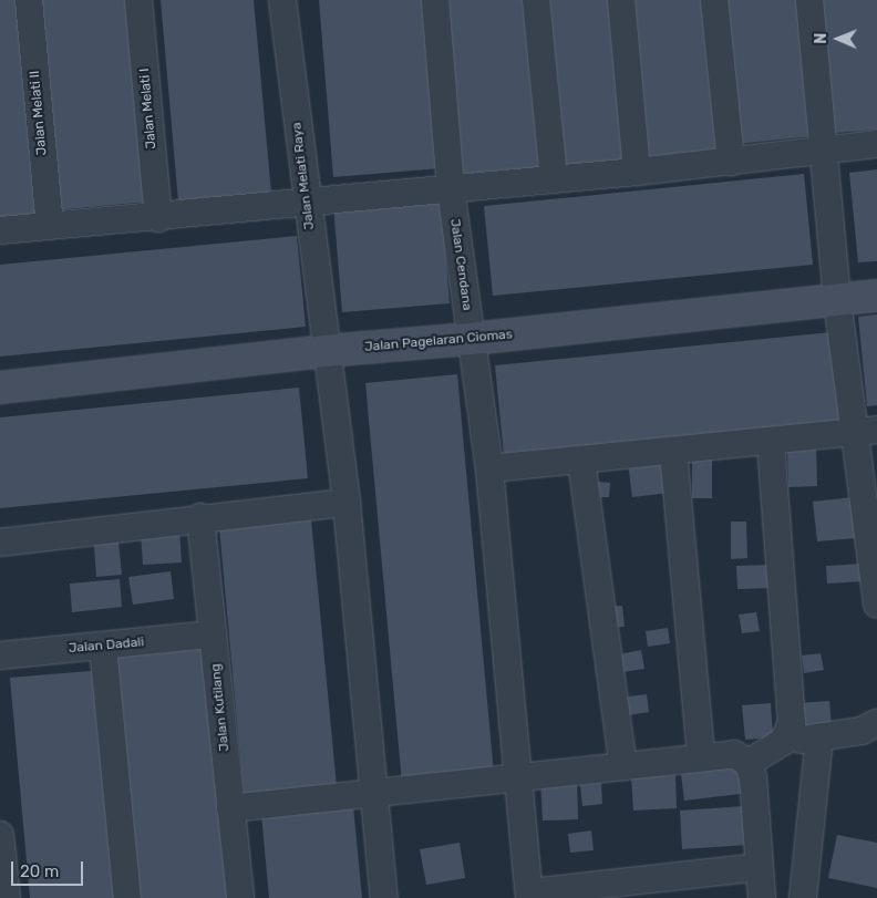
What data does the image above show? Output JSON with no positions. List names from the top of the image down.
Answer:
{
  "streets": {
    "main road": ["Jalan Pagelaran Ciomas"],
    "street": [
      "Jalan Melati I",
      "Jalan Melati II",
      "Jalan Melati Raya",
      "Jalan Cendana",
      "Jalan Dadali",
      "Jalan Kutilang"
    ]
  },
  "crossings": [
    ["Jalan Melati Raya", "Jalan Pagelaran Ciomas"],
    ["Jalan Cendana", "Jalan Pagelaran Ciomas"],
    ["Jalan Dadali", "Jalan Kutilang"]
  ],
  "scale_bar": "20 m",
  "north": "left"
}
